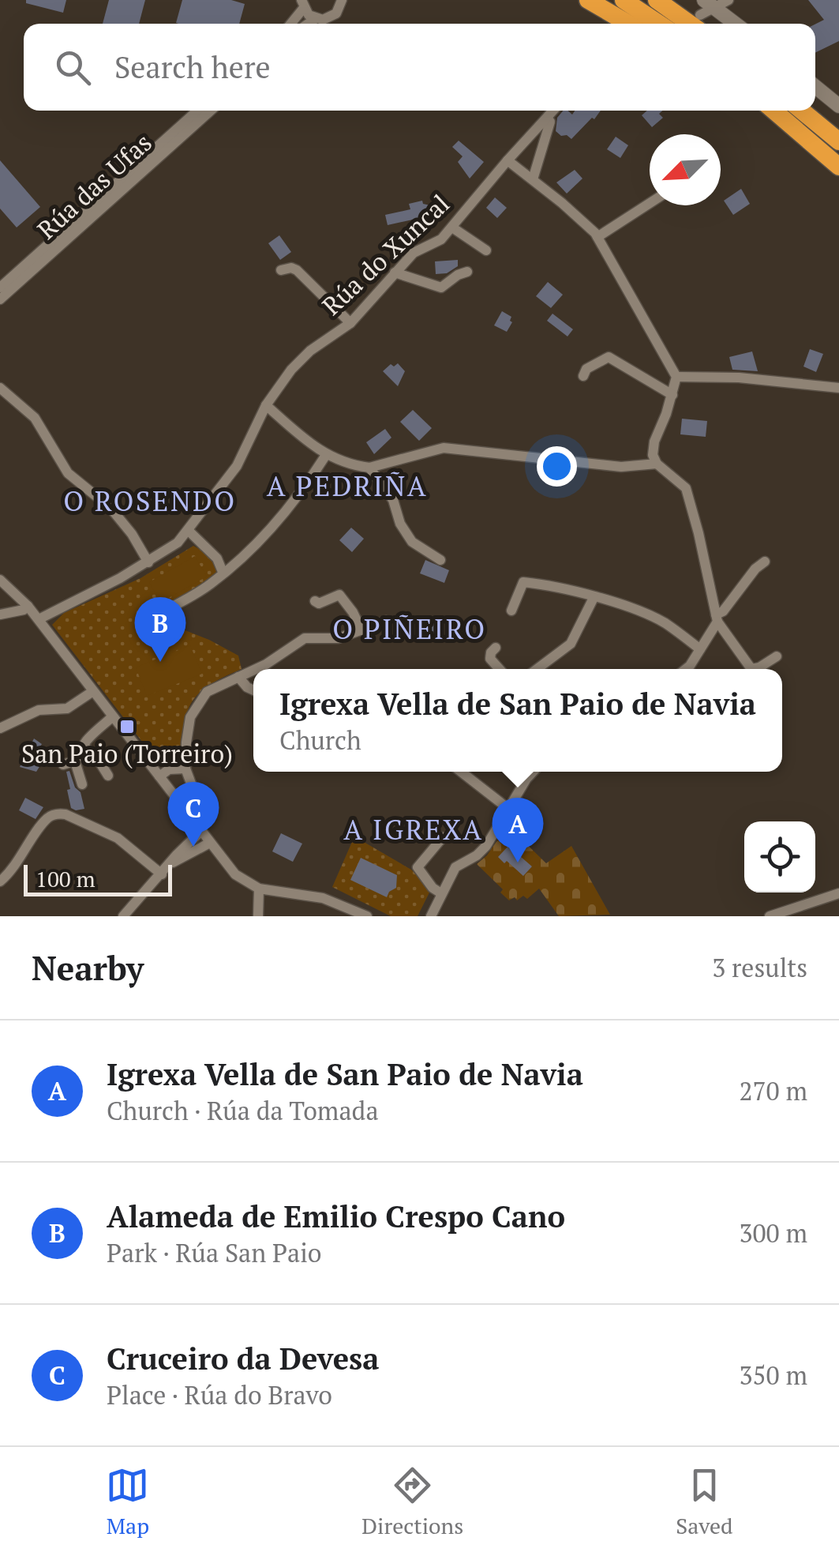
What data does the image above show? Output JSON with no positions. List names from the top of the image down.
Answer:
{
  "streets": {
    "street": ["Rúa das Ufas", "Rúa do Xuncal"]
  },
  "districts": [
    "A PEDRIÑA",
    "O ROSENDO",
    "O PIÑEIRO",
    "A IGREXA"
  ],
  "places": {
    "transit": ["San Paio (Torreiro)"]
  },
  "scale_bar": "100 m",
  "north": "bottom left",
  "page": {
    "search": "Search here",
    "pins": ["B", "C", "A"],
    "popup": ["Igrexa Vella de San Paio de Navia", "Church"],
    "scale": "100 m",
    "heading": ["Nearby", "3 results"],
    "list": [
      {
        "mark": "A",
        "name": "Igrexa Vella de San Paio de Navia",
        "note": "Church · Rúa da Tomada",
        "value": "270 m"
      },
      {
        "mark": "B",
        "name": "Alameda de Emilio Crespo Cano",
        "note": "Park · Rúa San Paio",
        "value": "300 m"
      },
      {
        "mark": "C",
        "name": "Cruceiro da Devesa",
        "note": "Place · Rúa do Bravo",
        "value": "350 m"
      }
    ],
    "nav": ["Map", "Directions", "Saved"]
  }
}
